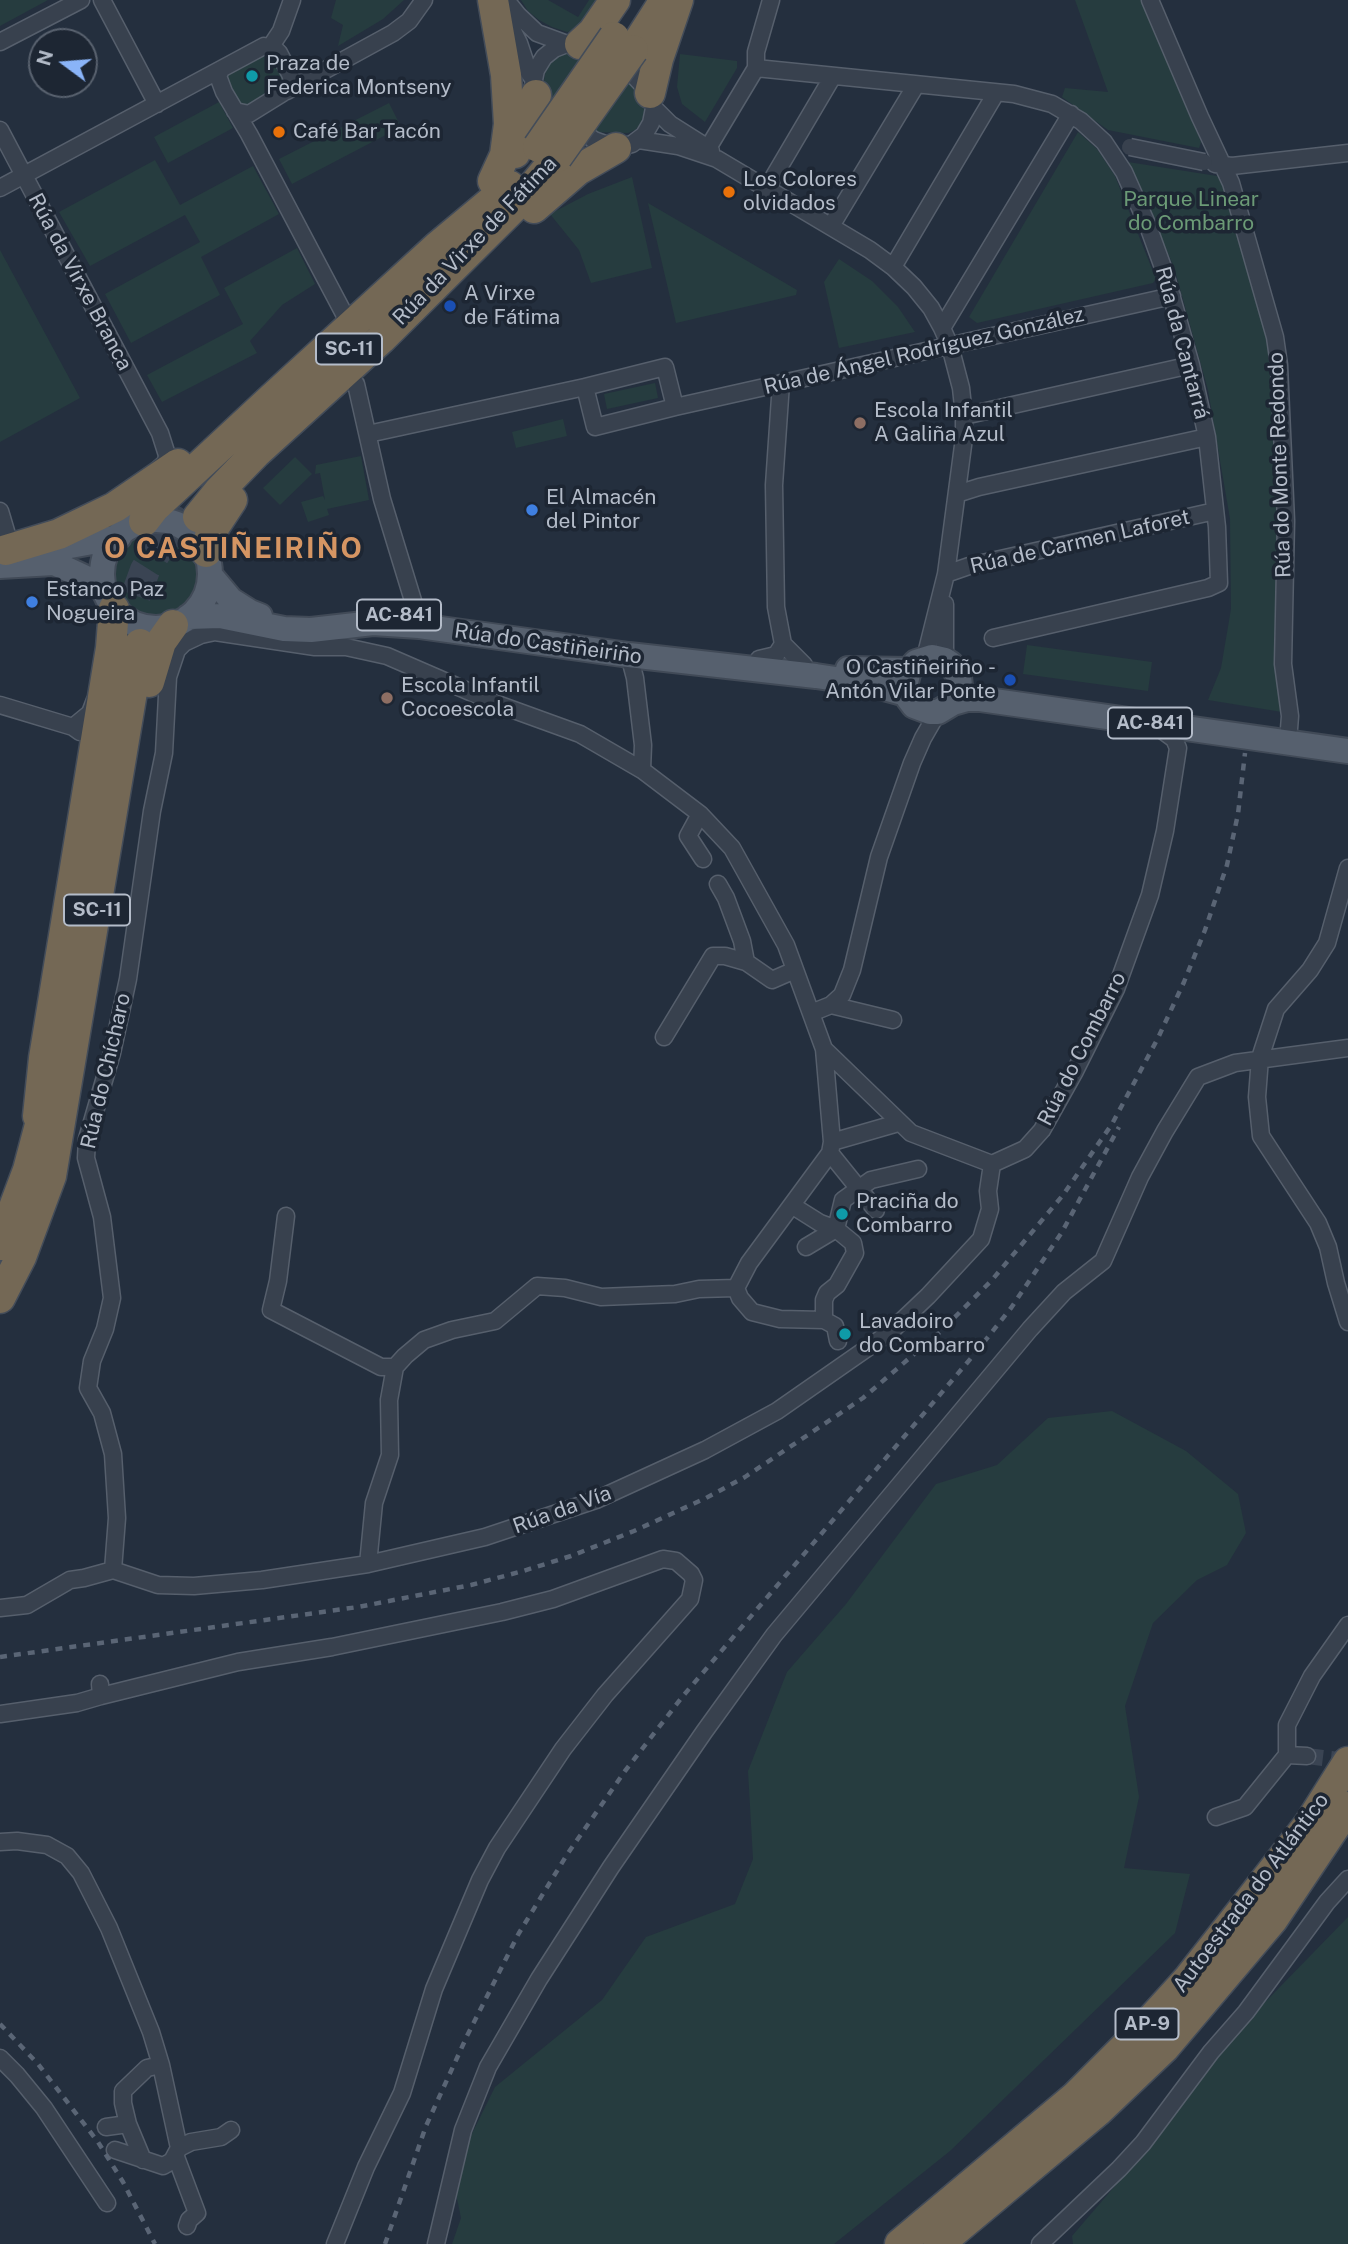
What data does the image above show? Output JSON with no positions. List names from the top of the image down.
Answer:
{
  "streets": {
    "highway": [
      "Rúa da Virxe de Fátima",
      "SC-11",
      "Autoestrada do Atlántico",
      "AP-9"
    ],
    "main road": ["AC-841", "Rúa do Castiñeiriño"],
    "street": [
      "Rúa da Virxe Branca",
      "Rúa da Cantarrá",
      "Rúa de Ángel Rodríguez González",
      "Rúa do Monte Redondo",
      "Rúa de Carmen Laforet",
      "Rúa do Combarro",
      "Rúa do Chícharo",
      "Rúa da Vía"
    ]
  },
  "crossings": [
    ["Rúa da Virxe de Fátima", "SC-11"],
    ["Rúa da Cantarrá", "Rúa de Ángel Rodríguez González"],
    ["Rúa da Cantarrá", "Rúa de Carmen Laforet"],
    ["Rúa do Monte Redondo", "Rúa do Castiñeiriño"],
    ["Rúa do Castiñeiriño", "Rúa do Chícharo"],
    ["Rúa do Combarro", "Rúa da Vía"],
    ["Rúa do Chícharo", "Rúa da Vía"]
  ],
  "districts": ["O CASTIÑEIRIÑO"],
  "parks": ["Parque Linear do Combarro"],
  "places": [
    "Praza de Federica Montseny",
    "Café Bar Tacón",
    "Los Colores olvidados",
    "A Virxe de Fátima",
    "Escola Infantil A Galiña Azul",
    "El Almacén del Pintor",
    "Estanco Paz Nogueira",
    "O Castiñeiriño - Antón Vilar Ponte",
    "Escola Infantil Cocoescola",
    "Praciña do Combarro",
    "Lavadoiro do Combarro"
  ],
  "north": "left"
}
